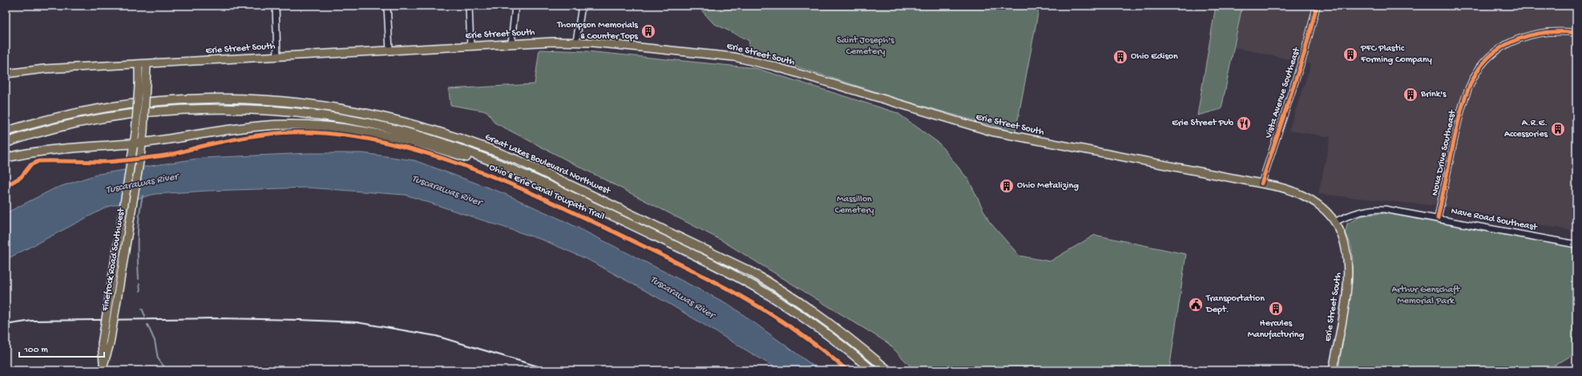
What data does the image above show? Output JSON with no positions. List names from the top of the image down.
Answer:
{
  "streets": {
    "highway": ["Great Lakes Boulevard Northwest"],
    "main road": ["Erie Street South", "Finefrock Road Southwest"],
    "street": ["Vista Avenue Southeast", "Nova Drive Southeast", "Nave Road Southeast"],
    "cycle path": ["Ohio & Erie Canal Towpath Trail"]
  },
  "crossings": [
    ["Erie Street South", "Vista Avenue Southeast"],
    ["Erie Street South", "Nave Road Southeast"],
    ["Erie Street South", "Finefrock Road Southwest"],
    ["Nova Drive Southeast", "Nave Road Southeast"]
  ],
  "water": ["Tuscarawas River"],
  "parks": ["Saint Joseph's Cemetery", "Massillon Cemetery", "Arthur Genschaft Memorial Park"],
  "places": {
    "building": [
      "Thompson Memorials & Counter Tops",
      "PFC Plastic Forming Company",
      "Ohio Edison",
      "Brink's",
      "A.R.E. Accessories",
      "Ohio Metalizing",
      "Hercules Manufacturing"
    ],
    "restaurant": ["Erie Street Pub"],
    "public building": ["Transportation Dept."]
  },
  "scale_bar": "100 m"
}
